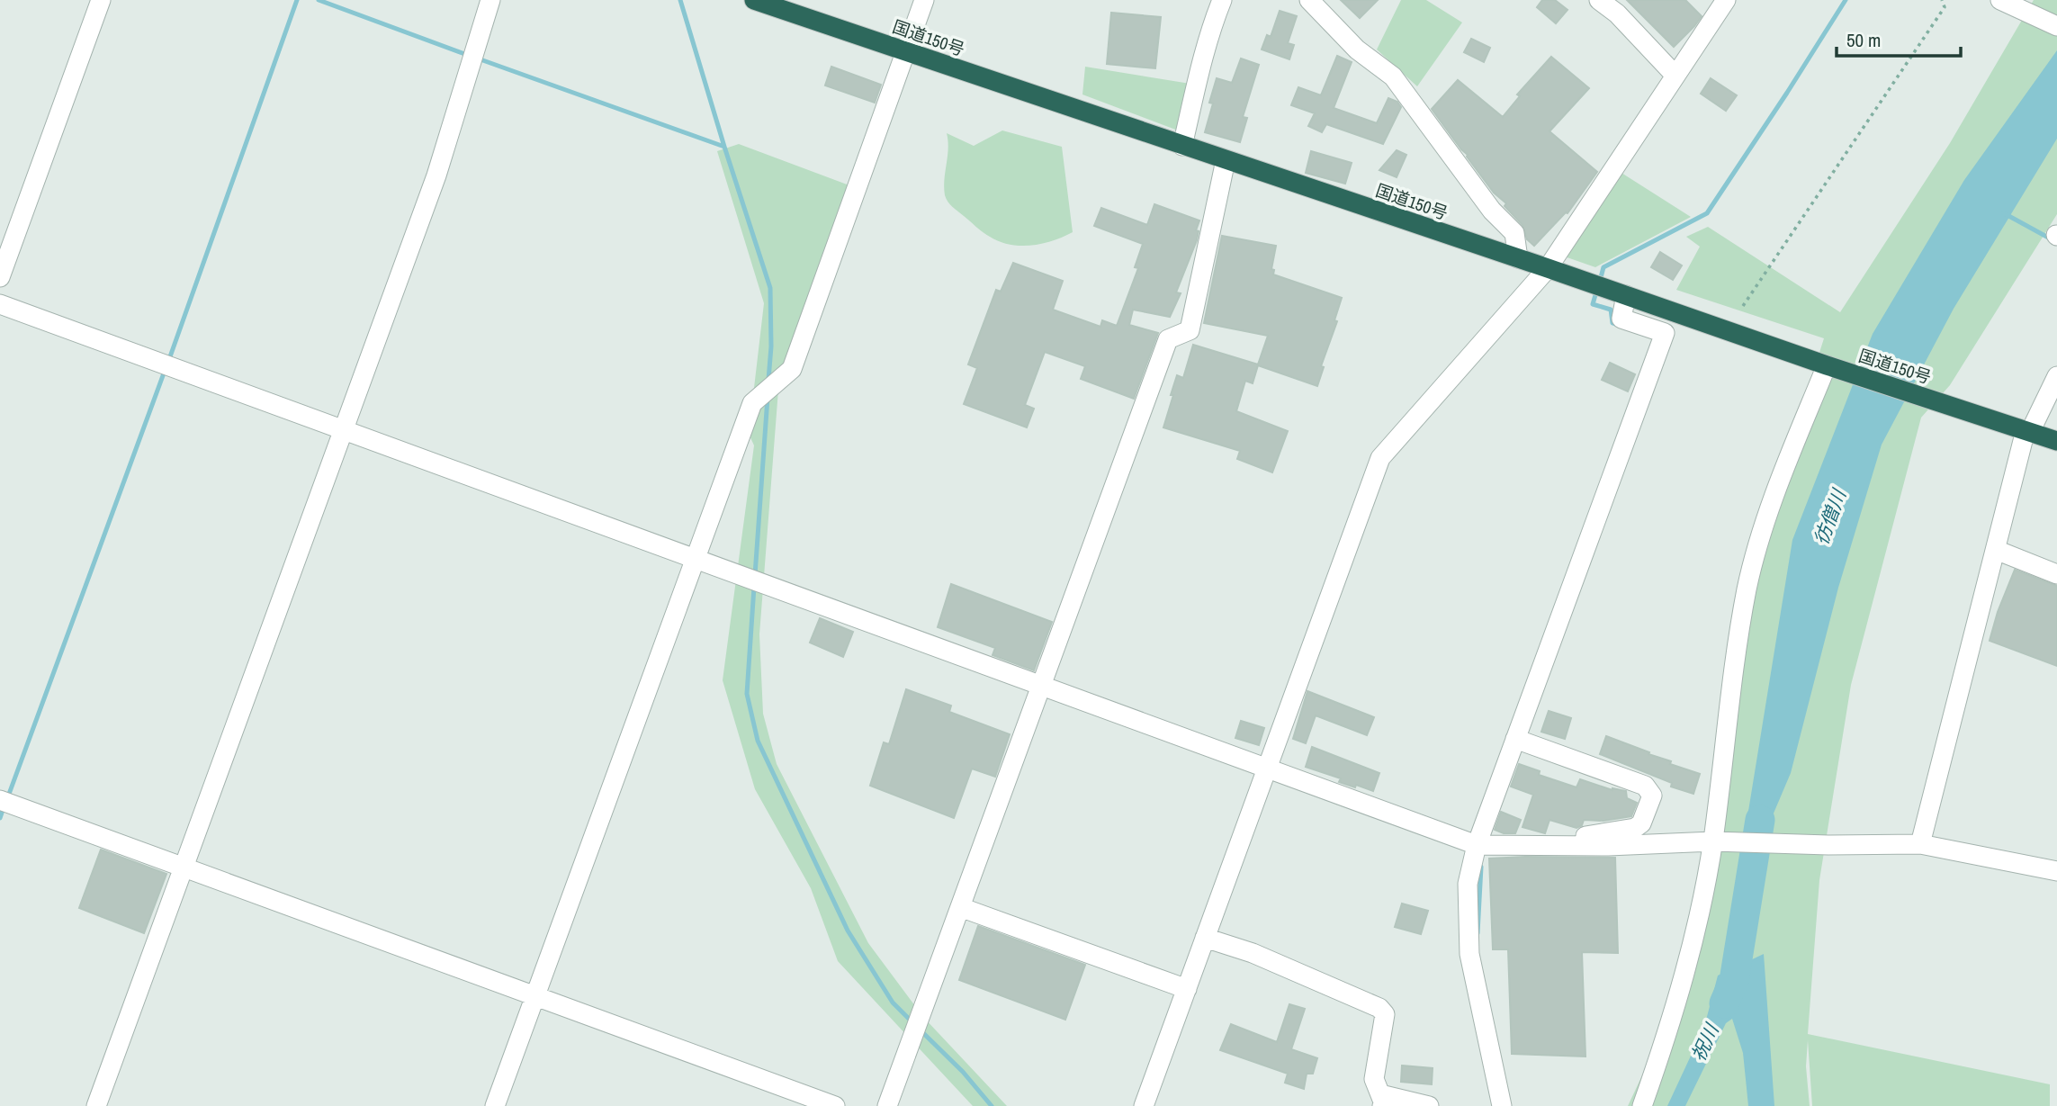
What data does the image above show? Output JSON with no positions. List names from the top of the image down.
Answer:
{
  "streets": {
    "highway": ["国道150号"]
  },
  "water": ["彷僧川", "祝川"],
  "scale_bar": "50 m"
}
